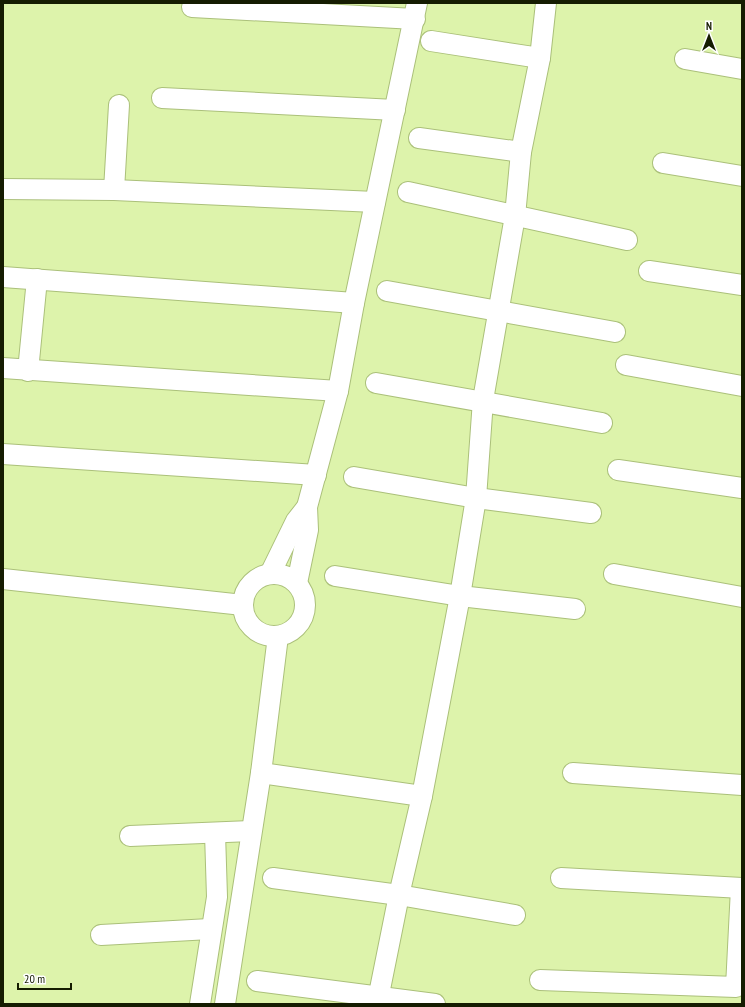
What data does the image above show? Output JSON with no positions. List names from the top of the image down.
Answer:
{
  "scale_bar": "20 m",
  "north": "top"
}
